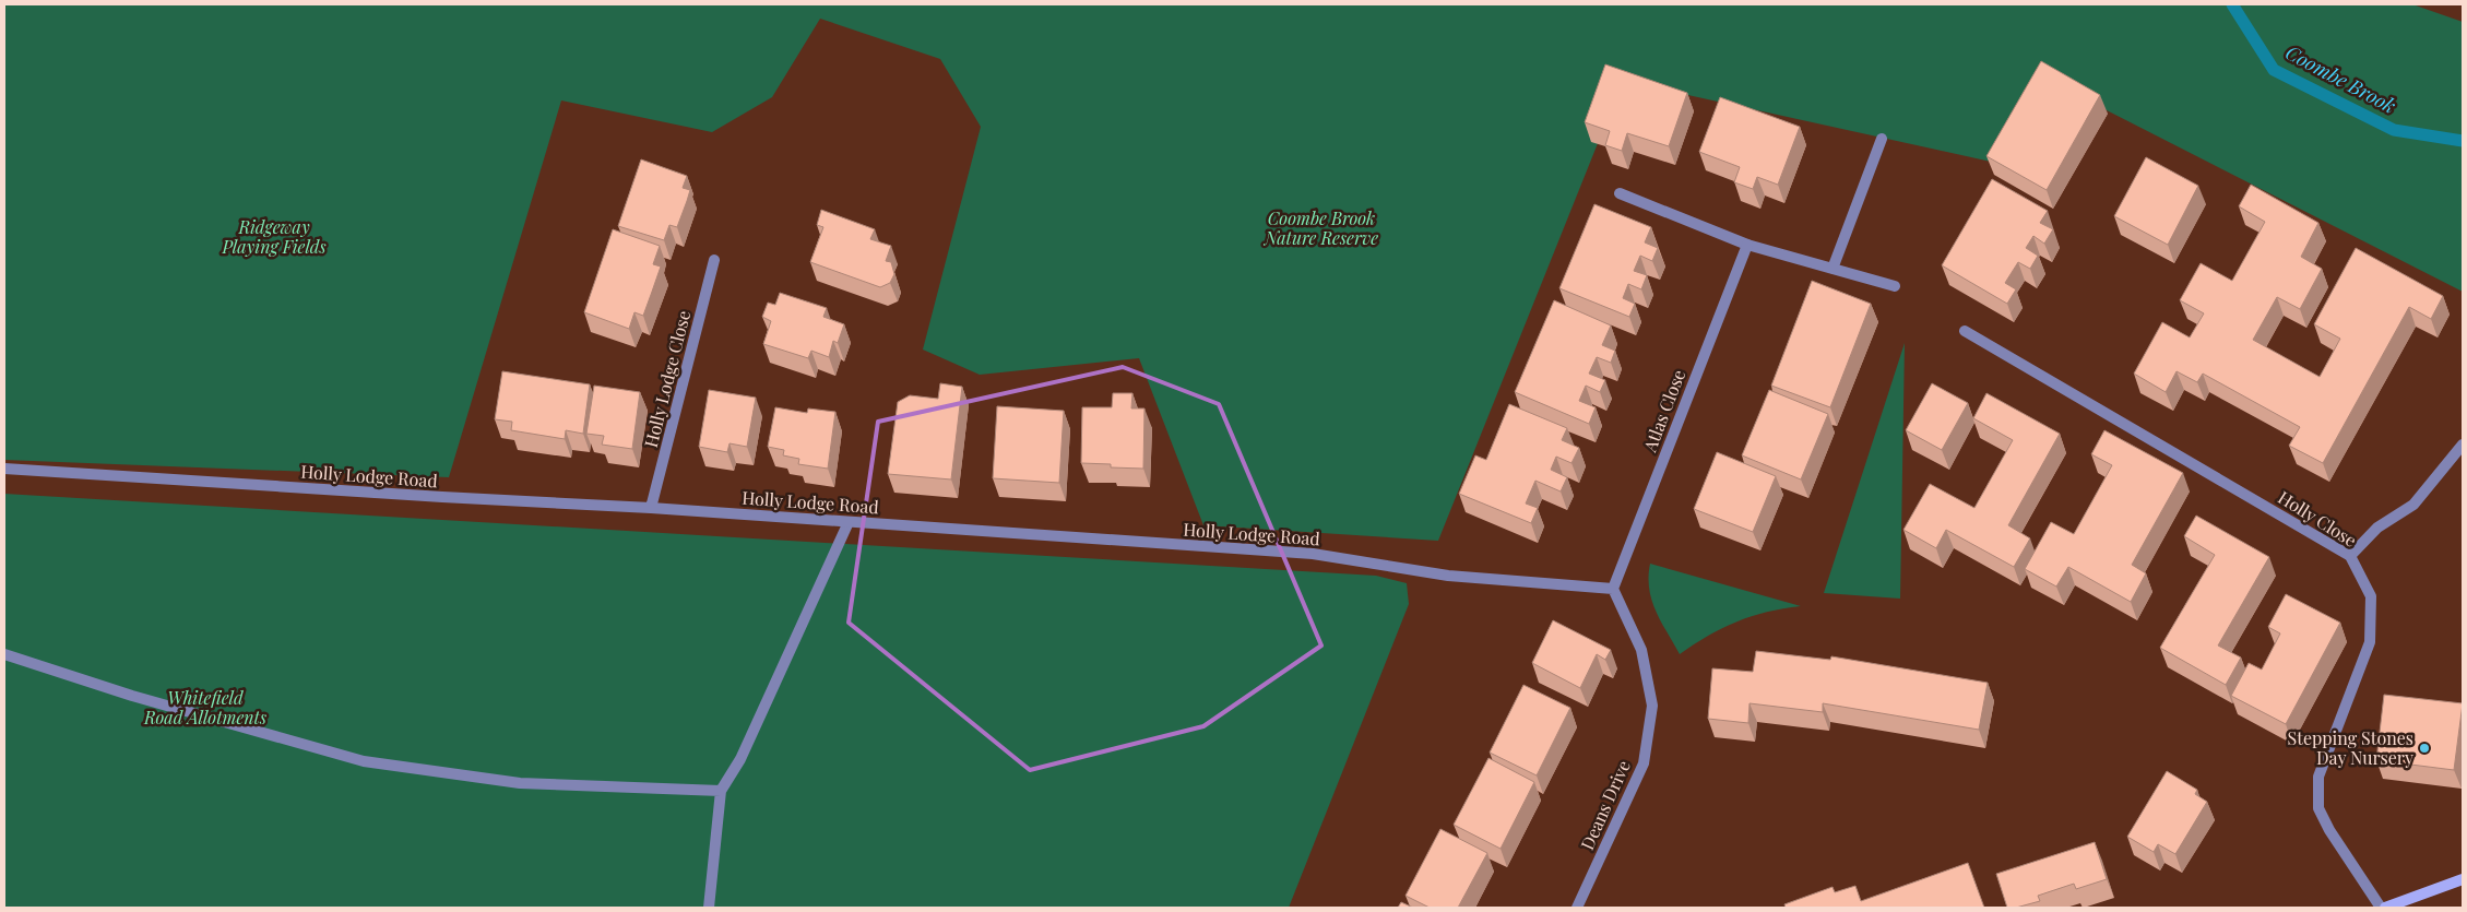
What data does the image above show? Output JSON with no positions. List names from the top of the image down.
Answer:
{
  "streets": {
    "street": [
      "Holly Lodge Close",
      "Atlas Close",
      "Holly Lodge Road",
      "Holly Close",
      "Deans Drive"
    ]
  },
  "crossings": [
    ["Holly Lodge Close", "Holly Lodge Road"],
    ["Atlas Close", "Holly Lodge Road"],
    ["Atlas Close", "Deans Drive"],
    ["Holly Lodge Road", "Deans Drive"]
  ],
  "water": ["Coombe Brook"],
  "parks": ["Coombe Brook Nature Reserve", "Ridgeway Playing Fields", "Whitefield Road Allotments"],
  "places": ["Stepping Stones Day Nursery"]
}
